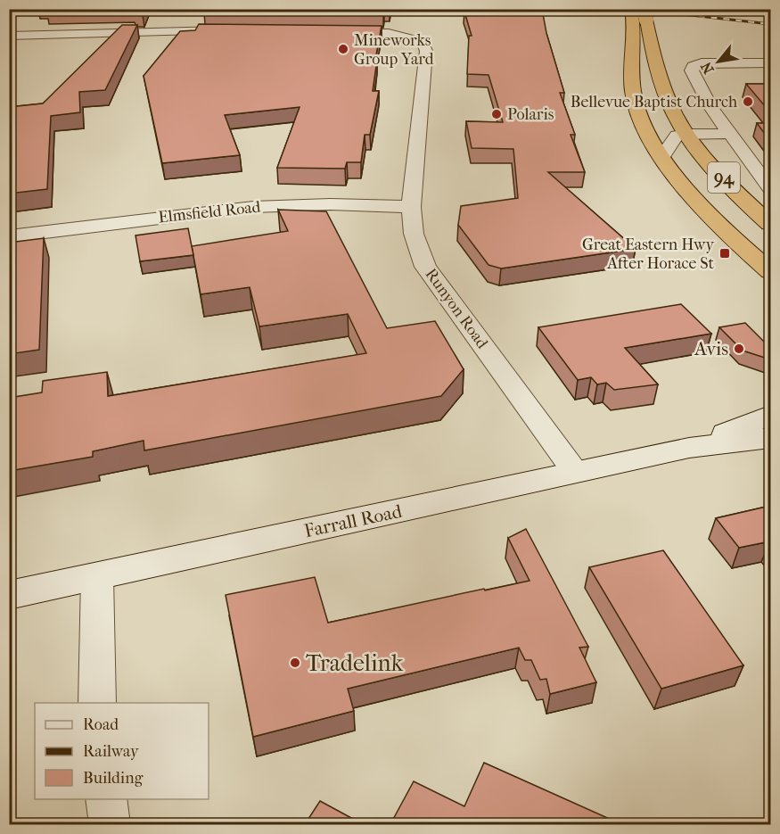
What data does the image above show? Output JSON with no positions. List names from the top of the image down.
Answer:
{
  "streets": {
    "highway": ["94"],
    "main road": ["Farrall Road"],
    "street": ["Elmsfield Road", "Runyon Road"]
  },
  "crossings": [
    ["Elmsfield Road", "Runyon Road"],
    ["Runyon Road", "Farrall Road"]
  ],
  "places": {
    "other": [
      "Mineworks Group Yard",
      "Bellevue Baptist Church",
      "Polaris",
      "Avis",
      "Tradelink"
    ],
    "transit": ["Great Eastern Hwy After Horace St"]
  },
  "legend": ["Road", "Railway", "Building"],
  "north": "bottom left"
}
